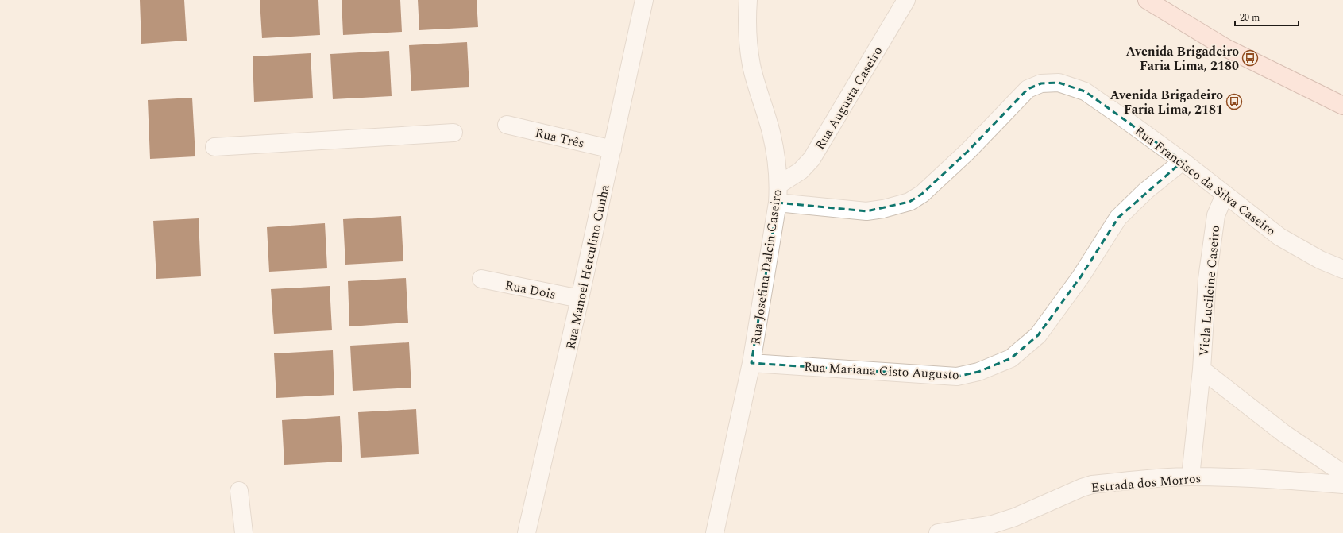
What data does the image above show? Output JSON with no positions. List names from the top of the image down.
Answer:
{
  "streets": {
    "street": [
      "Rua Augusta Caseiro",
      "Rua Três",
      "Rua Francisco da Silva Caseiro",
      "Rua Manoel Herculino Cunha",
      "Rua Josefina Dalcin Caseiro",
      "Rua Dois",
      "Viela Lucileine Caseiro",
      "Rua Mariana Cisto Augusto",
      "Estrada dos Morros"
    ]
  },
  "crossings": [
    ["Rua Augusta Caseiro", "Rua Josefina Dalcin Caseiro"],
    ["Rua Três", "Rua Manoel Herculino Cunha"],
    ["Rua Francisco da Silva Caseiro", "Rua Josefina Dalcin Caseiro"],
    ["Rua Francisco da Silva Caseiro", "Viela Lucileine Caseiro"],
    ["Rua Francisco da Silva Caseiro", "Rua Mariana Cisto Augusto"],
    ["Rua Manoel Herculino Cunha", "Rua Dois"],
    ["Rua Josefina Dalcin Caseiro", "Rua Mariana Cisto Augusto"],
    ["Viela Lucileine Caseiro", "Estrada dos Morros"]
  ],
  "places": {
    "bus stop": ["Avenida Brigadeiro Faria Lima, 2180", "Avenida Brigadeiro Faria Lima, 2181"]
  },
  "scale_bar": "20 m"
}
